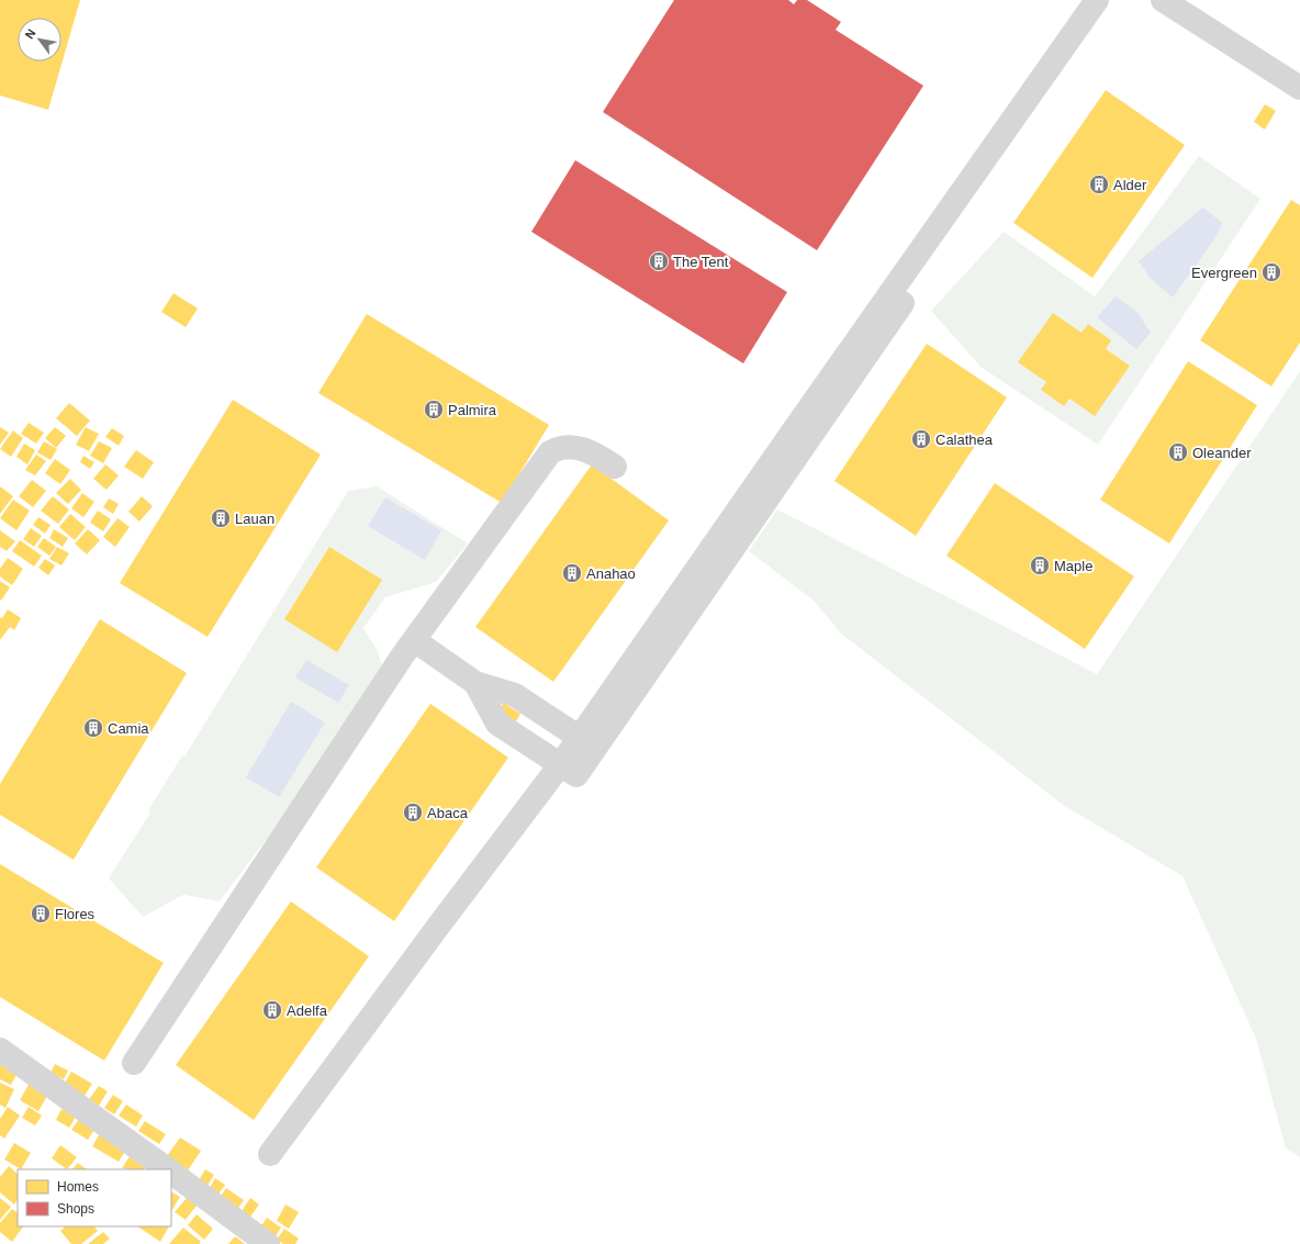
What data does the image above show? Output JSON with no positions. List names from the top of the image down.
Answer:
{
  "places": {
    "building": [
      "Alder",
      "The Tent",
      "Evergreen",
      "Palmira",
      "Calathea",
      "Oleander",
      "Lauan",
      "Maple",
      "Anahao",
      "Camia",
      "Abaca",
      "Flores",
      "Adelfa"
    ]
  },
  "legend": ["Homes", "Shops"],
  "north": "top left"
}
